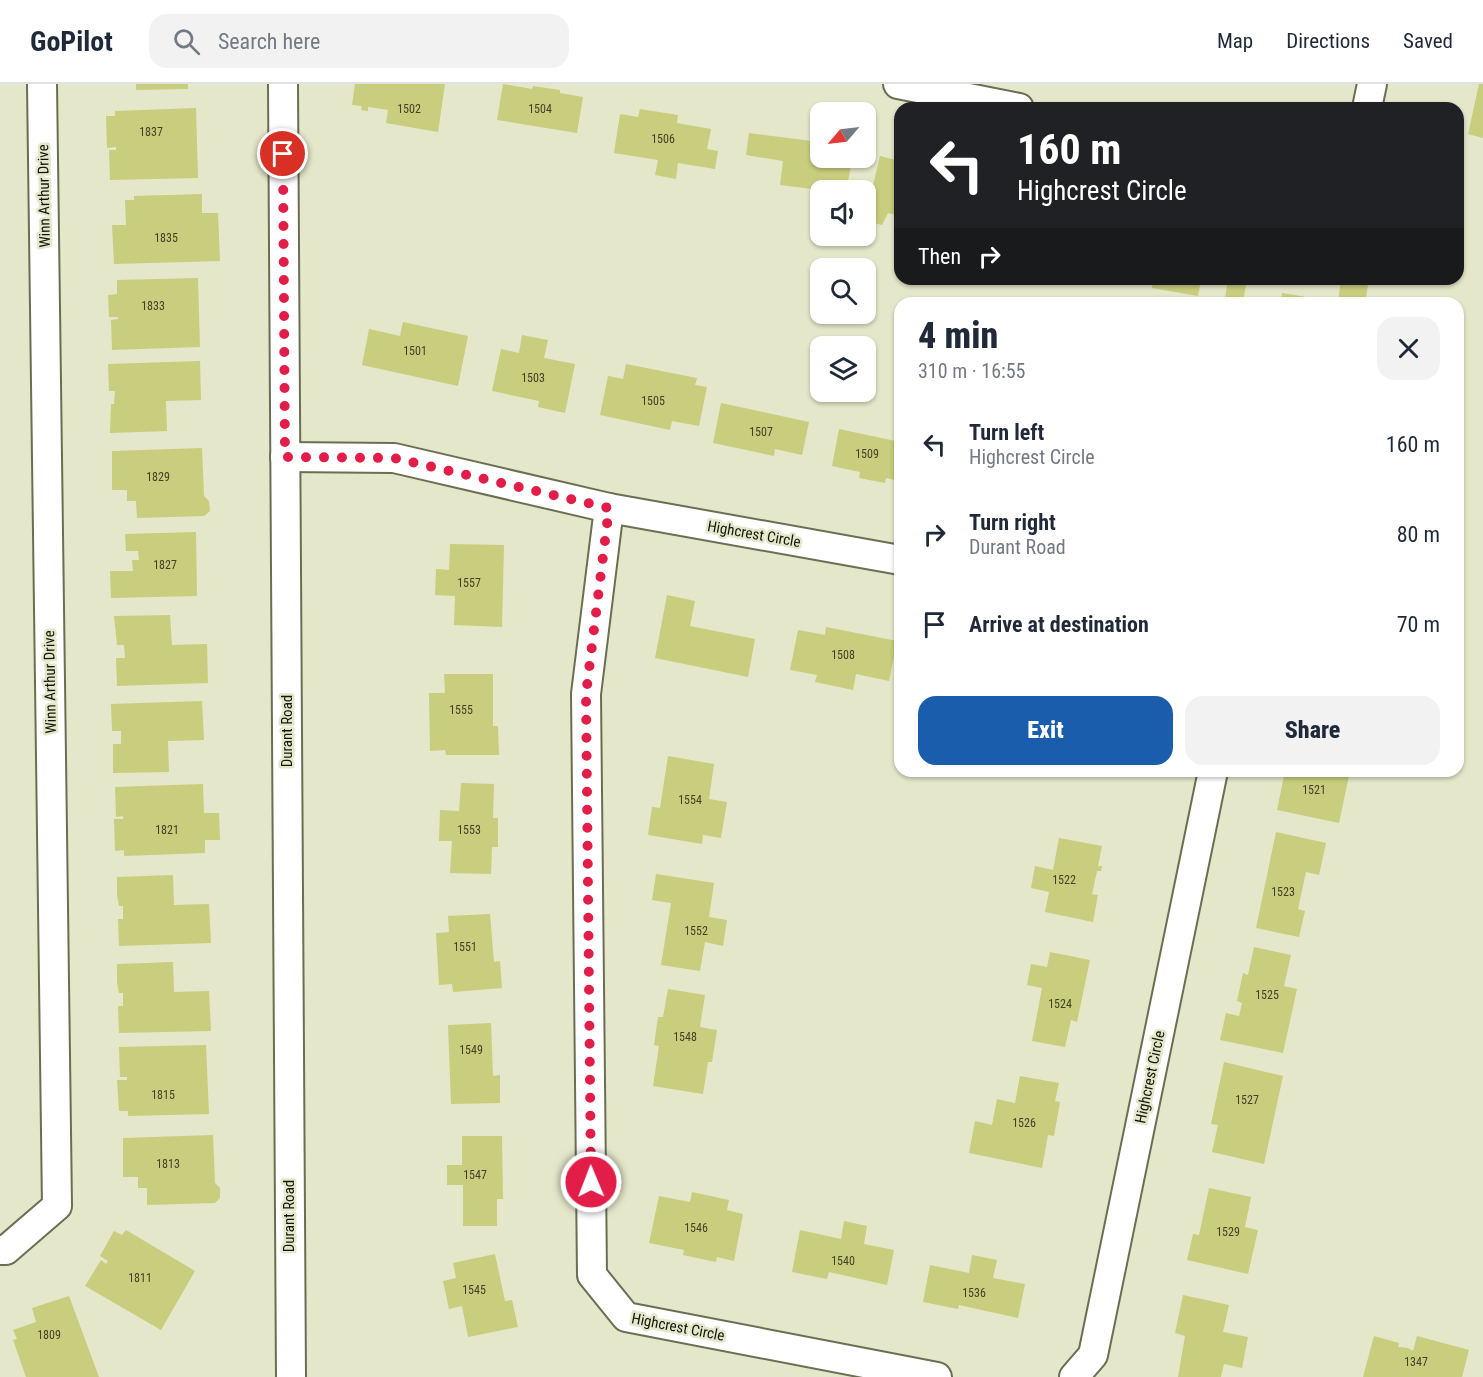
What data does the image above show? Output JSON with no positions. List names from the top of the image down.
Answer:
{
  "streets": {
    "street": ["Winn Arthur Drive", "Highcrest Circle", "Durant Road"]
  },
  "crossings": [
    ["Highcrest Circle", "Durant Road"]
  ],
  "house_numbers": [
    "1502",
    "1504",
    "1837",
    "1506",
    "1835",
    "1833",
    "1501",
    "1503",
    "1505",
    "1507",
    "1509",
    "1829",
    "1827",
    "1557",
    "1508",
    "1555",
    "1521",
    "1554",
    "1821",
    "1553",
    "1522",
    "1523",
    "1552",
    "1551",
    "1525",
    "1524",
    "1548",
    "1549",
    "1815",
    "1527",
    "1526",
    "1813",
    "1547",
    "1546",
    "1529",
    "1540",
    "1811",
    "1545",
    "1536",
    "1809",
    "1347"
  ],
  "north": "bottom left",
  "page": {
    "header": "GoPilot",
    "search": "Search here",
    "nav": ["Map", "Directions", "Saved"],
    "turn": ["160 m", "Highcrest Circle"],
    "then": "Then",
    "heading": ["4 min", "310 m · 16:55"],
    "list": [
      {
        "name": "Turn left",
        "note": "Highcrest Circle",
        "value": "160 m"
      },
      {
        "name": "Turn right",
        "note": "Durant Road",
        "value": "80 m"
      },
      {
        "name": "Arrive at destination",
        "value": "70 m"
      }
    ],
    "buttons": ["Exit", "Share"]
  }
}
